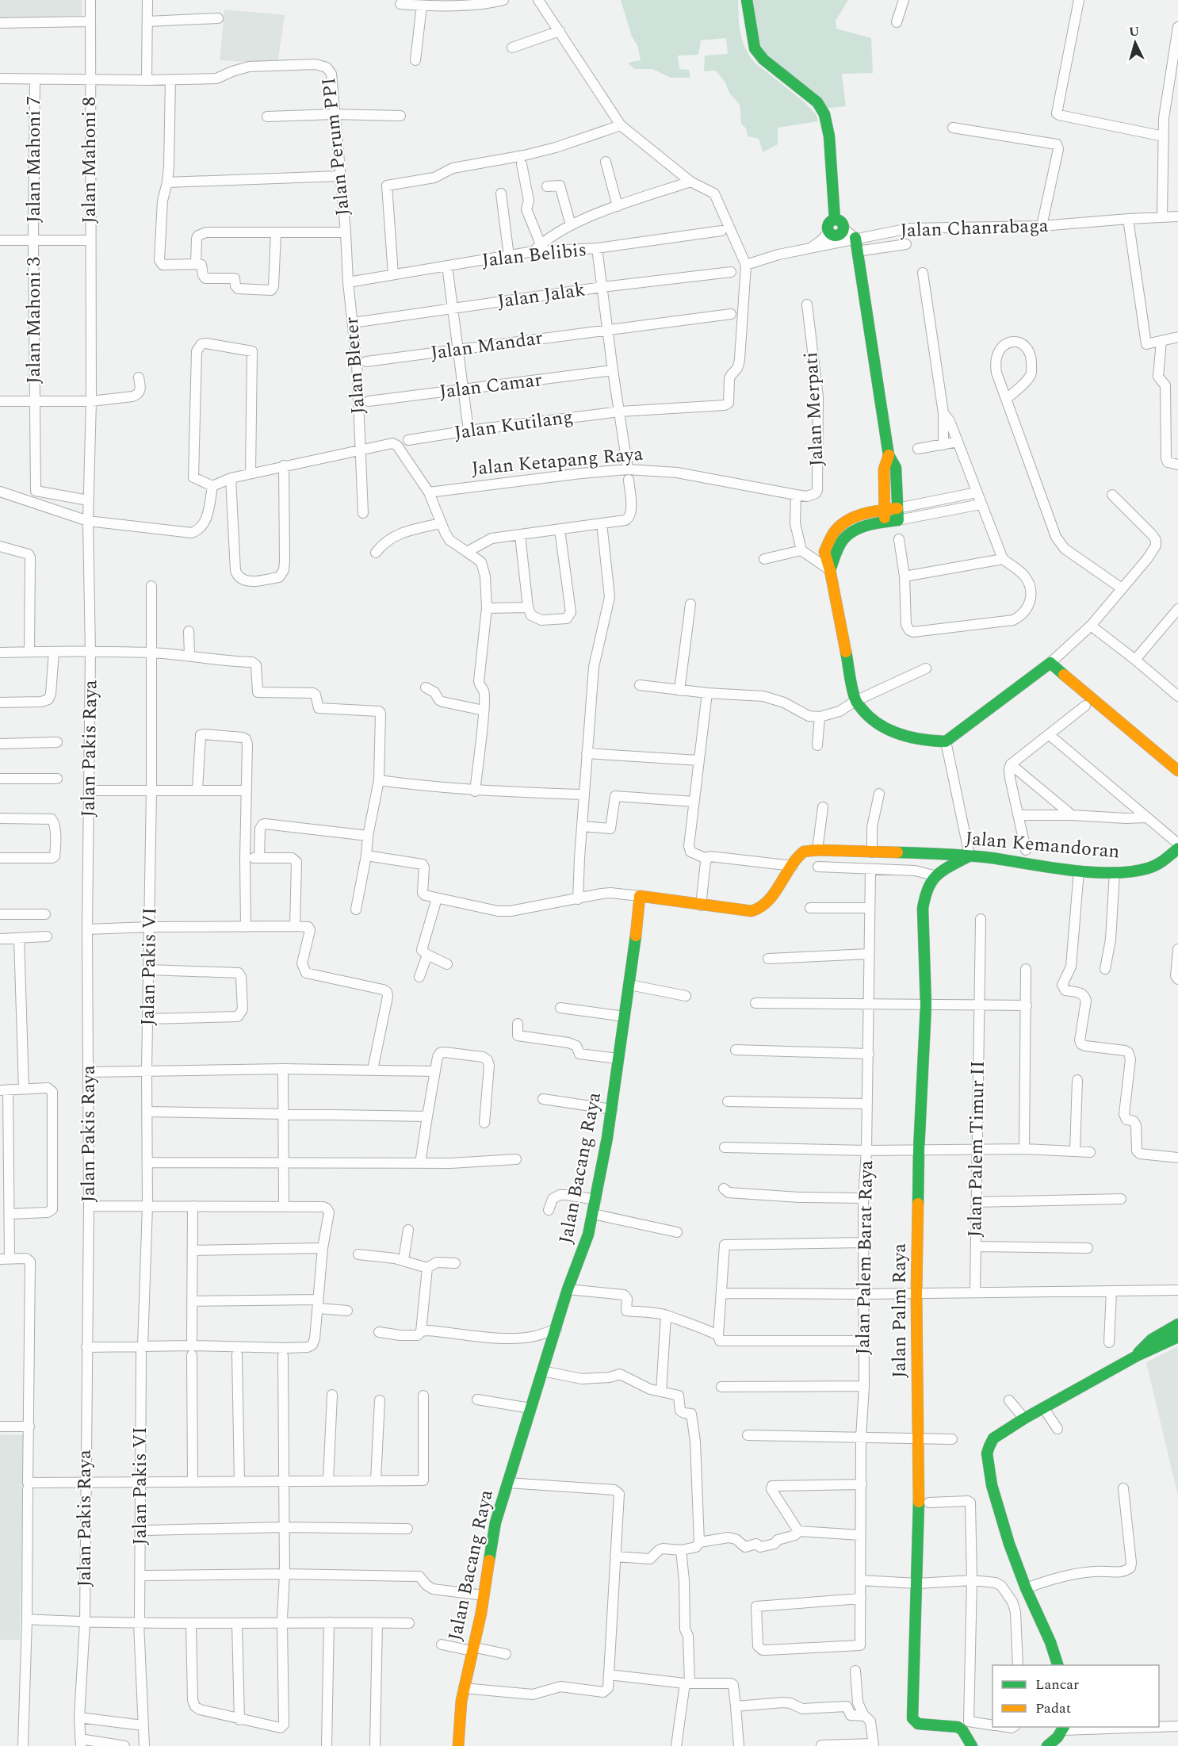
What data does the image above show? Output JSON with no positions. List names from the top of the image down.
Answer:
{
  "streets": {
    "street": [
      "Jalan Perum PPI",
      "Jalan Mahoni 7",
      "Jalan Mahoni 8",
      "Jalan Chanrabaga",
      "Jalan Belibis",
      "Jalan Jalak",
      "Jalan Mahoni 3",
      "Jalan Mandar",
      "Jalan Bleter",
      "Jalan Camar",
      "Jalan Merpati",
      "Jalan Kutilang",
      "Jalan Ketapang Raya",
      "Jalan Pakis Raya",
      "Jalan Kemandoran",
      "Jalan Pakis VI",
      "Jalan Palem Timur II",
      "Jalan Bacang Raya",
      "Jalan Palem Barat Raya",
      "Jalan Palm Raya"
    ]
  },
  "crossings": [
    ["Jalan Perum PPI", "Jalan Belibis"],
    ["Jalan Perum PPI", "Jalan Bleter"],
    ["Jalan Mahoni 7", "Jalan Mahoni 3"],
    ["Jalan Mahoni 8", "Jalan Pakis Raya"],
    ["Jalan Chanrabaga", "Jalan Kutilang"],
    ["Jalan Belibis", "Jalan Bleter"],
    ["Jalan Jalak", "Jalan Bleter"],
    ["Jalan Mahoni 3", "Jalan Pakis Raya"],
    ["Jalan Merpati", "Jalan Ketapang Raya"]
  ],
  "legend": ["Lancar", "Padat"],
  "north": "top"
}
